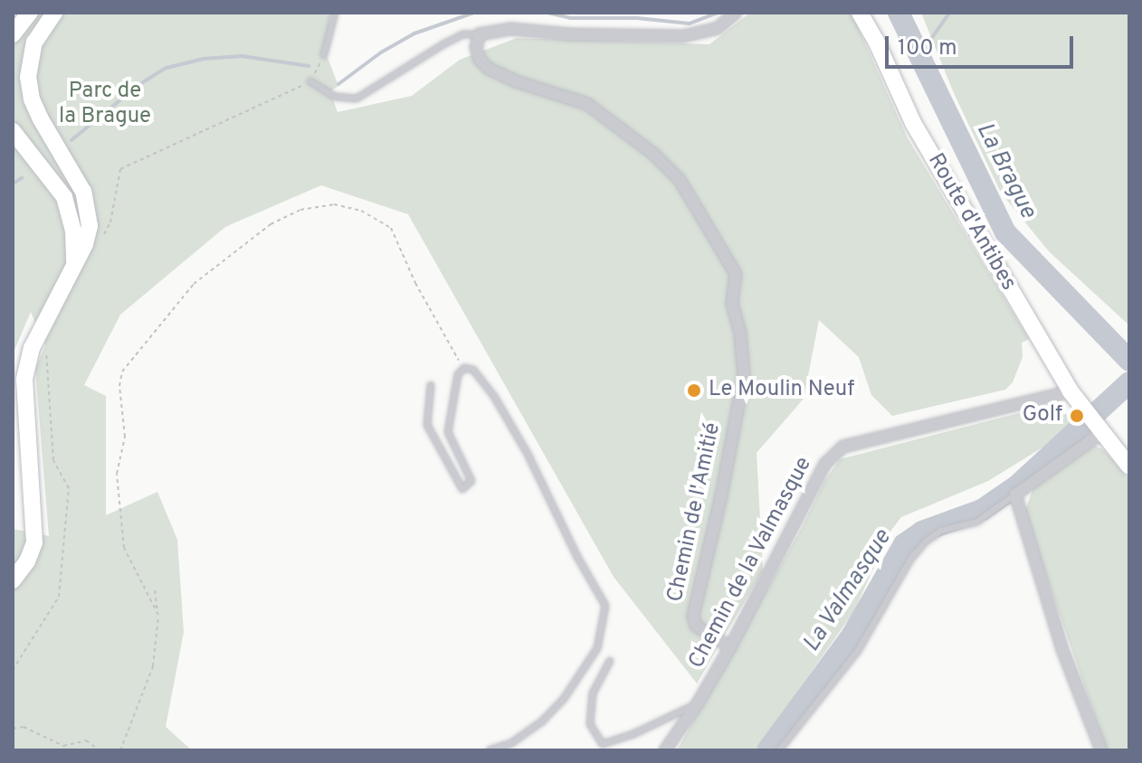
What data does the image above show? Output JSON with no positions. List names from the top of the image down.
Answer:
{
  "streets": {
    "street": ["Route d'Antibes", "Chemin de l'Amitié", "Chemin de la Valmasque"]
  },
  "crossings": [
    ["Route d'Antibes", "Chemin de la Valmasque"],
    ["Chemin de l'Amitié", "Chemin de la Valmasque"]
  ],
  "water": ["La Brague", "La Valmasque"],
  "parks": ["Parc de la Brague"],
  "places": ["Le Moulin Neuf", "Golf"],
  "scale_bar": "100 m"
}
